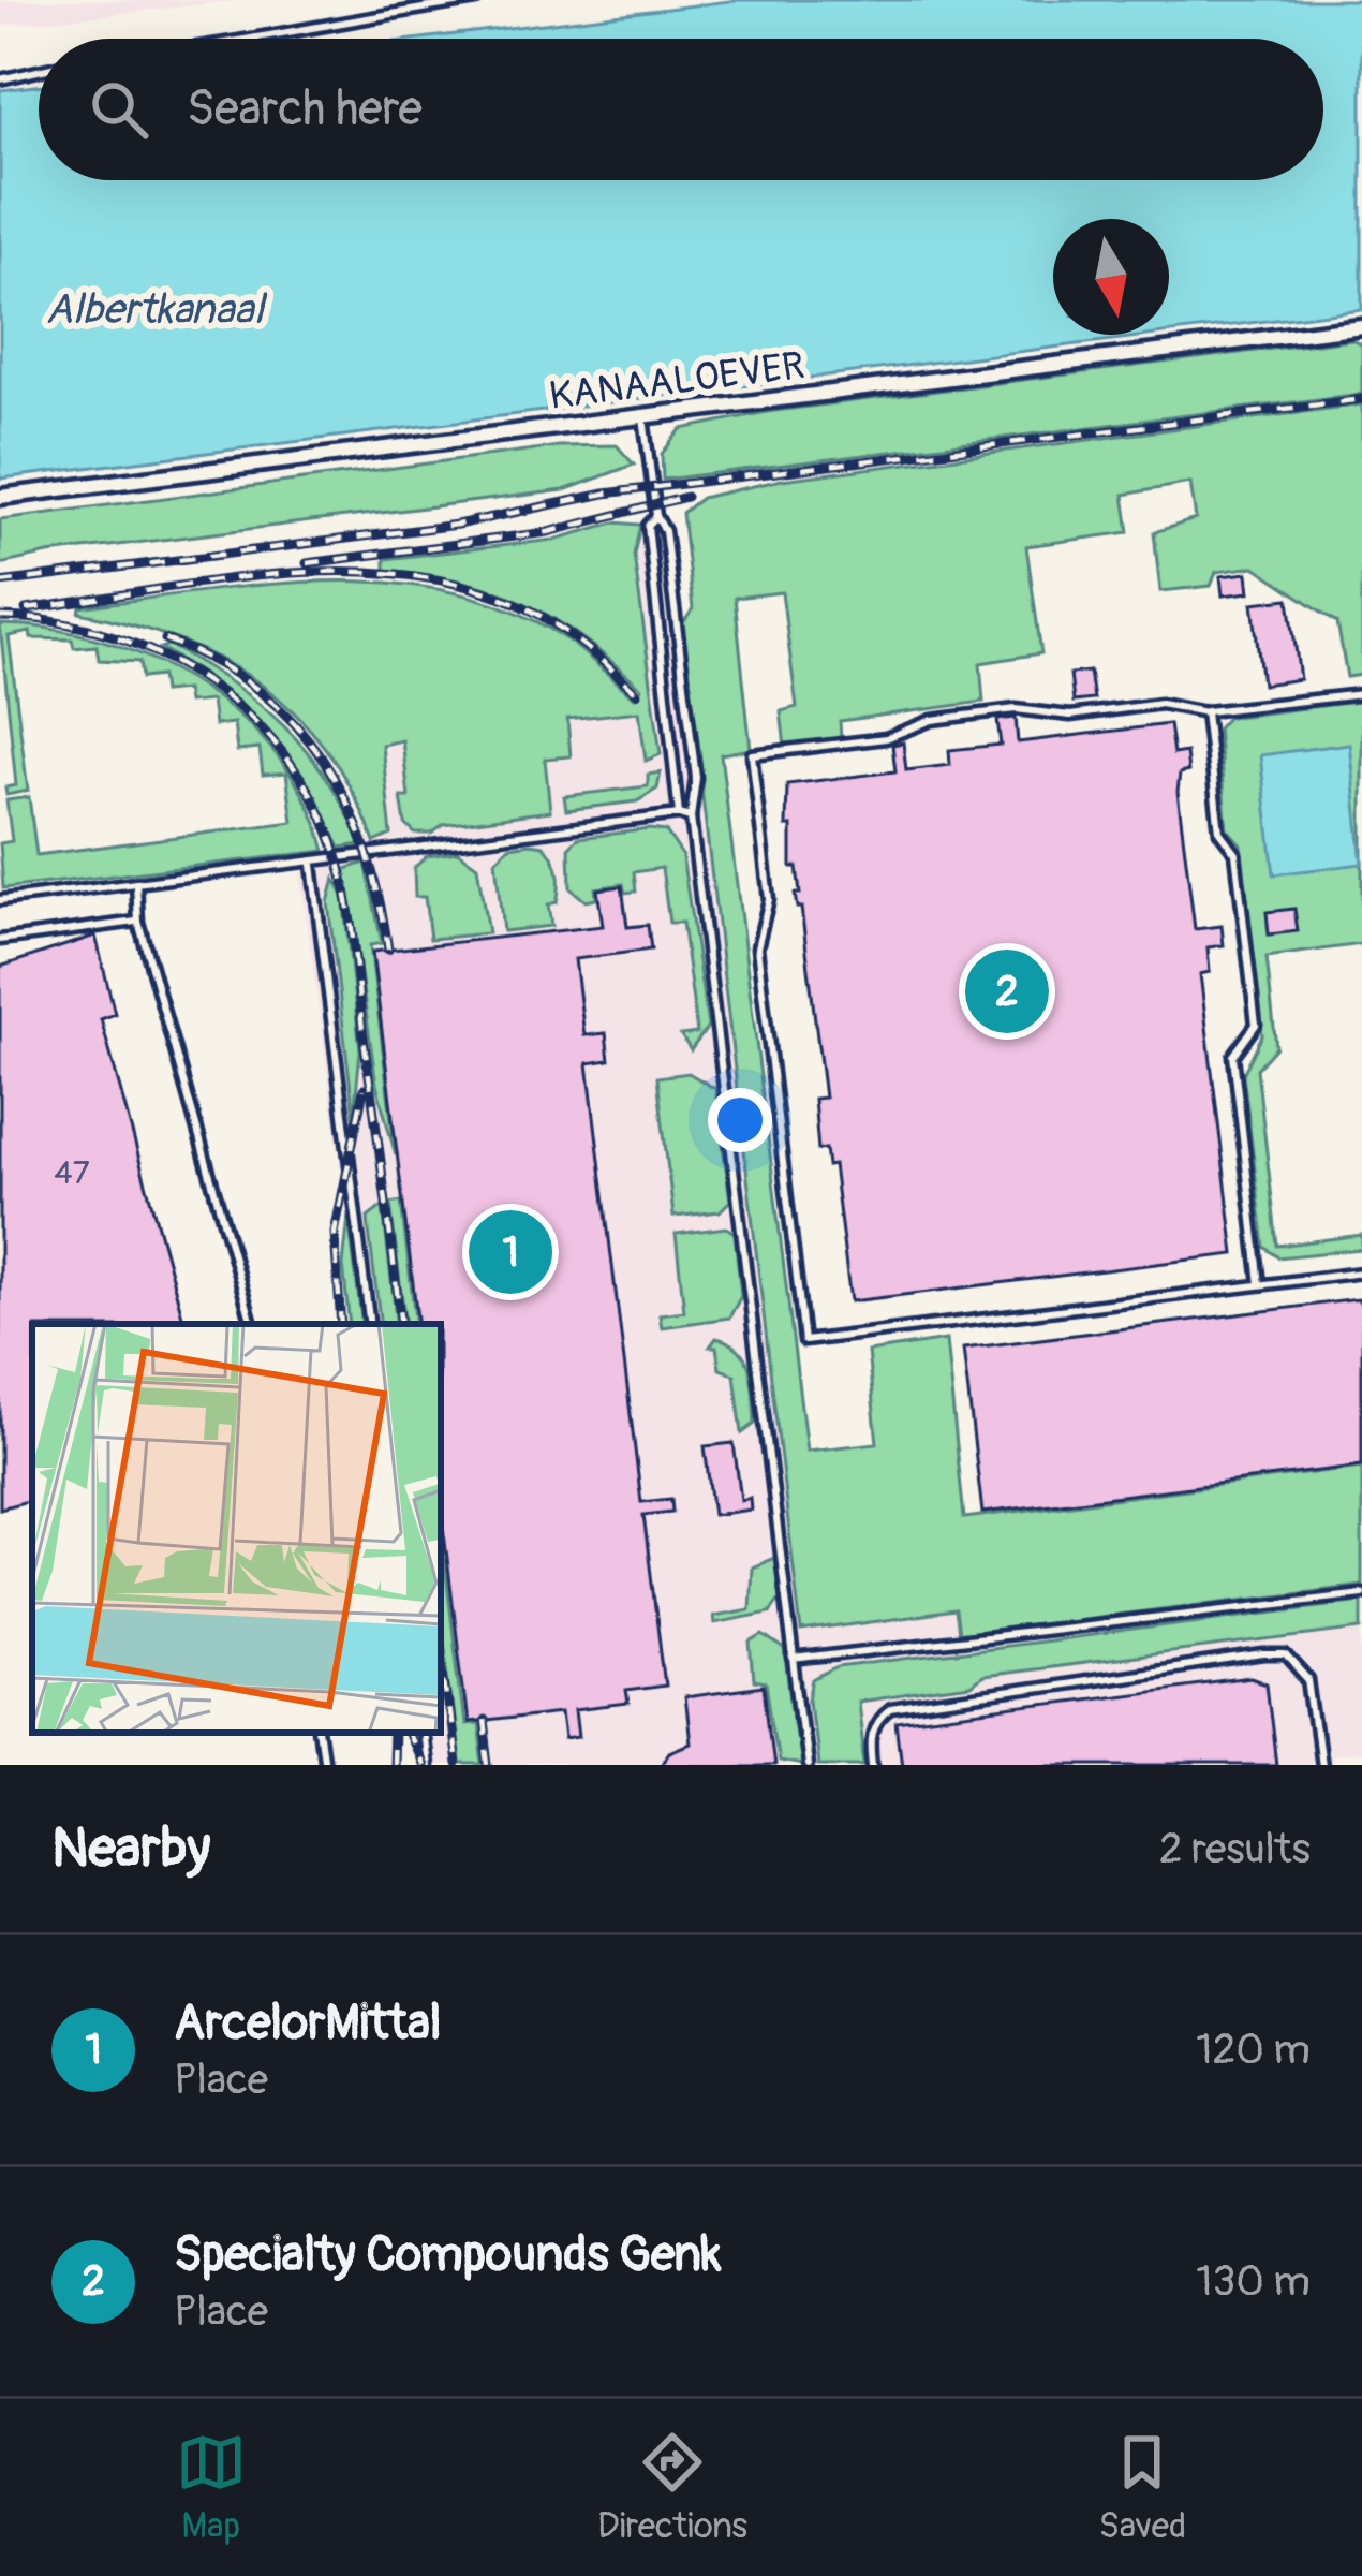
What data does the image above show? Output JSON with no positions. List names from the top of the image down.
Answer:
{
  "streets": {
    "street": ["KANAALOEVER"]
  },
  "water": ["Albertkanaal"],
  "house_numbers": ["47"],
  "north": "bottom",
  "page": {
    "search": "Search here",
    "pins": ["2", "1"],
    "heading": ["Nearby", "2 results"],
    "list": [
      {
        "mark": "1",
        "name": "ArcelorMittal",
        "note": "Place",
        "value": "120 m"
      },
      {
        "mark": "2",
        "name": "Specialty Compounds Genk",
        "note": "Place",
        "value": "130 m"
      }
    ],
    "nav": ["Map", "Directions", "Saved"]
  }
}
